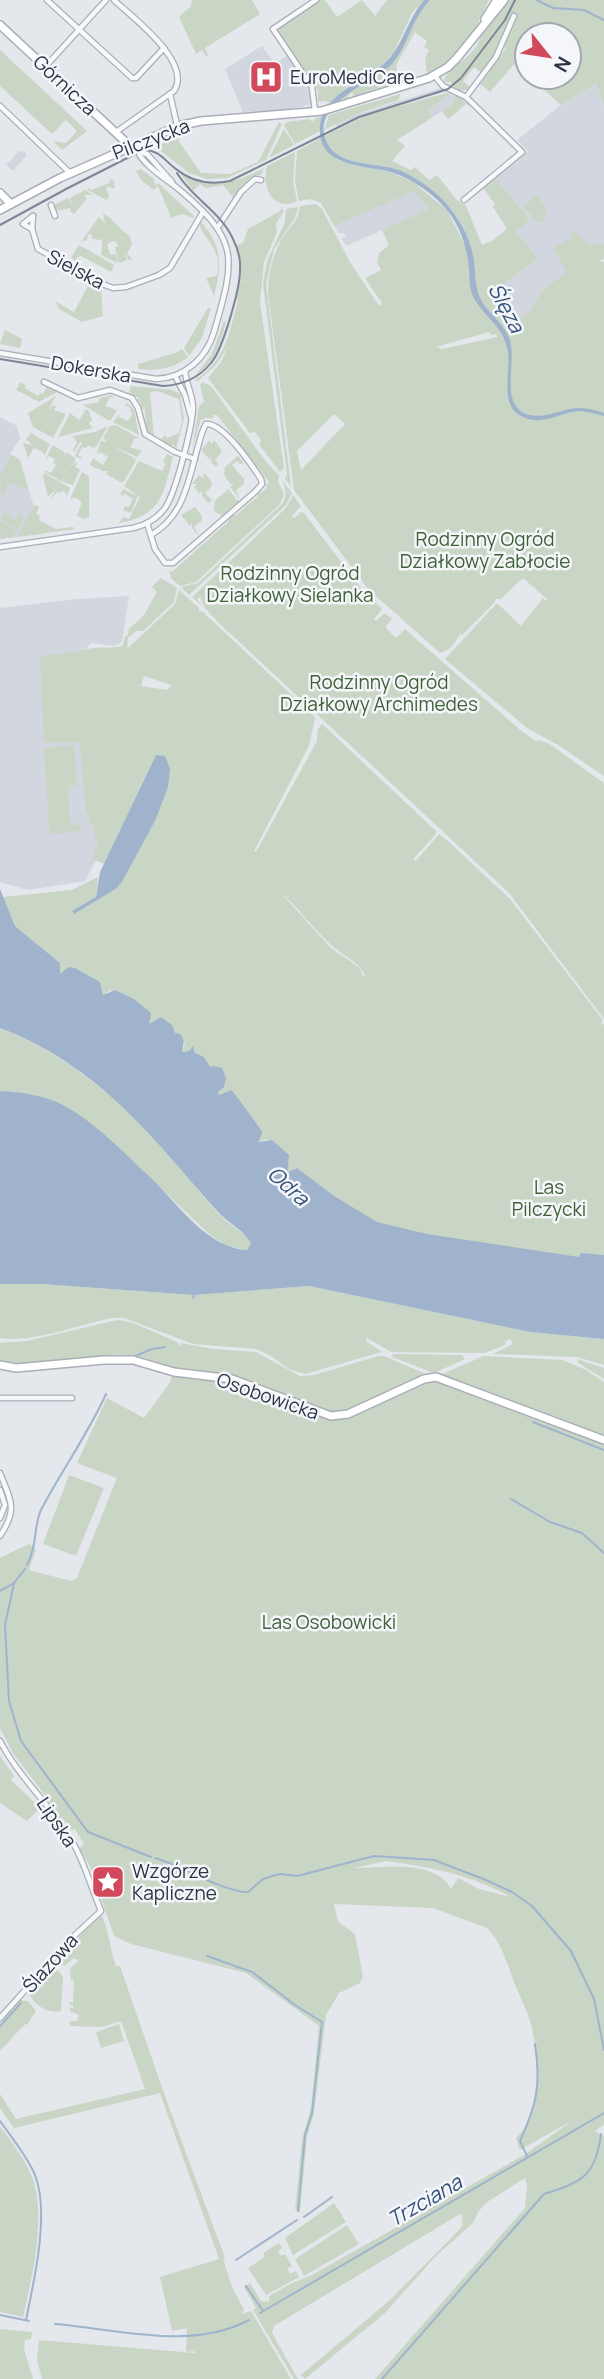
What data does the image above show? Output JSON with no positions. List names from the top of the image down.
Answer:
{
  "streets": {
    "street": [
      "Górnicza",
      "Pilczycka",
      "Sielska",
      "Dokerska",
      "Osobowicka",
      "Lipska",
      "Ślazowa"
    ]
  },
  "crossings": [
    ["Górnicza", "Pilczycka"],
    ["Lipska", "Ślazowa"]
  ],
  "water": ["Ślęza", "Odra", "Trzciana"],
  "parks": [
    "Rodzinny Ogród Działkowy Zabłocie",
    "Rodzinny Ogród Działkowy Sielanka",
    "Rodzinny Ogród Działkowy Archimedes",
    "Las Pilczycki",
    "Las Osobowicki"
  ],
  "places": {
    "hospital": ["EuroMediCare"],
    "place": ["Wzgórze Kapliczne"]
  },
  "north": "bottom right"
}
